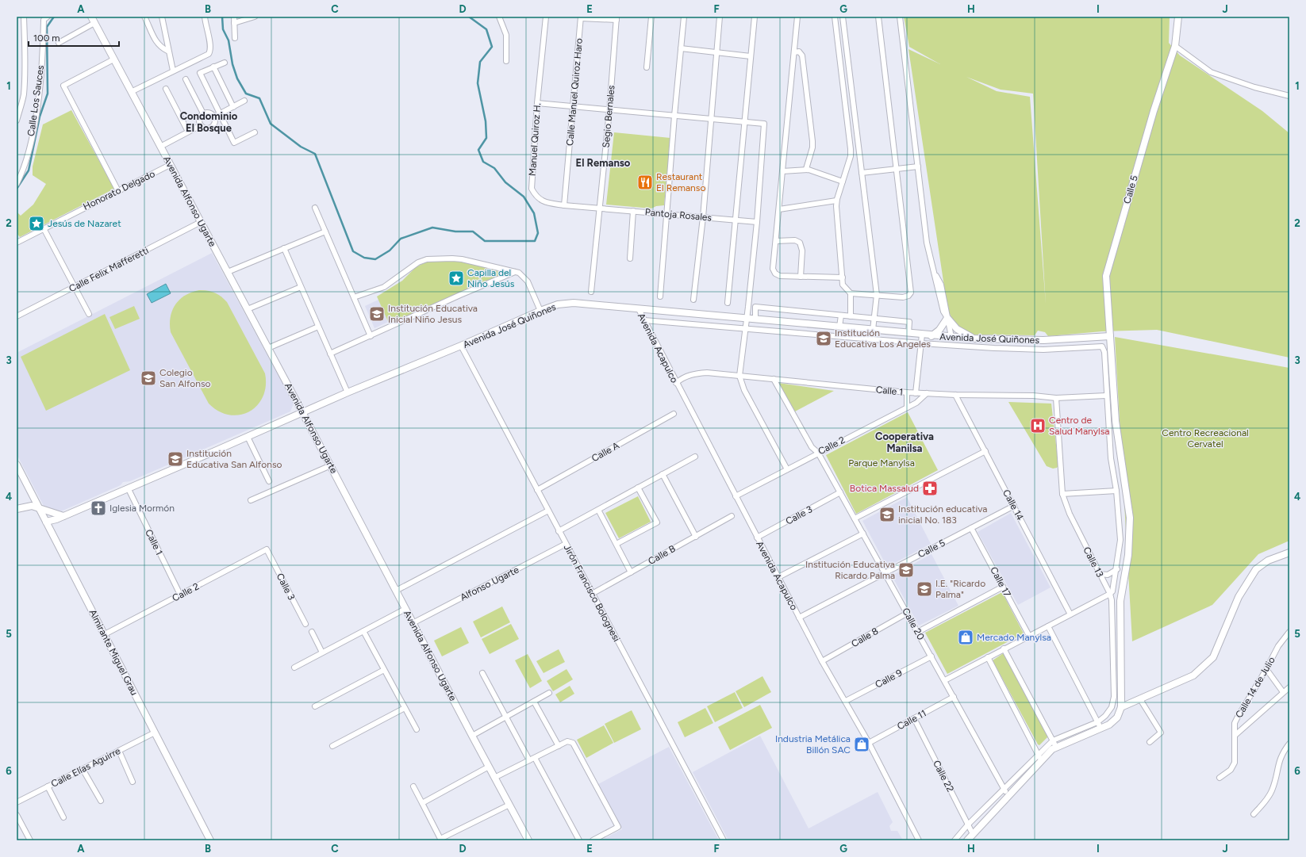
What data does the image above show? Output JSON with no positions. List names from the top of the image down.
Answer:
{
  "streets": {
    "street": [
      "Calle Manuel Quiroz Haro",
      "Calle Los Sauces",
      "Segio Bernales",
      "Manuel Quiroz H.",
      "Calle 5",
      "Honorato Delgado",
      "Avenida Alfonso Ugarte",
      "Pantoja Rosales",
      "Calle Felix Mafferetti",
      "Avenida José Quiñones",
      "Avenida Acapulco",
      "Calle 1",
      "Calle 2",
      "Calle A",
      "Calle 14",
      "Calle 3",
      "Calle B",
      "Calle 13",
      "Calle 17",
      "Alfonso Ugarte",
      "Jirón Francisco Bolognesi",
      "Calle 20",
      "Calle 8",
      "Almirante Miguel Grau",
      "Calle 9",
      "Calle 14 de Julio",
      "Calle 11",
      "Calle Elías Aguirre",
      "Calle 22"
    ]
  },
  "crossings": [
    ["Calle Manuel Quiroz Haro", "Manuel Quiroz H."],
    ["Segio Bernales", "Manuel Quiroz H."],
    ["Segio Bernales", "Pantoja Rosales"],
    ["Manuel Quiroz H.", "Pantoja Rosales"],
    ["Calle 5", "Avenida José Quiñones"],
    ["Calle 5", "Avenida Acapulco"],
    ["Calle 5", "Calle 14"],
    ["Calle 5", "Calle 17"],
    ["Calle 5", "Calle 20"],
    ["Honorato Delgado", "Avenida Alfonso Ugarte"],
    ["Avenida Alfonso Ugarte", "Calle Felix Mafferetti"],
    ["Avenida Alfonso Ugarte", "Avenida José Quiñones"],
    ["Avenida Alfonso Ugarte", "Alfonso Ugarte"],
    ["Avenida José Quiñones", "Avenida Acapulco"],
    ["Avenida José Quiñones", "Calle 1"],
    ["Avenida José Quiñones", "Jirón Francisco Bolognesi"],
    ["Avenida José Quiñones", "Almirante Miguel Grau"],
    ["Avenida Acapulco", "Calle 1"],
    ["Avenida Acapulco", "Calle 2"],
    ["Avenida Acapulco", "Calle 3"],
    ["Avenida Acapulco", "Calle 8"],
    ["Avenida Acapulco", "Calle 9"],
    ["Avenida Acapulco", "Calle 11"],
    ["Calle 1", "Calle 2"],
    ["Calle 1", "Calle 14"],
    ["Calle 1", "Calle 13"],
    ["Calle 1", "Calle 20"],
    ["Calle 2", "Calle 3"],
    ["Calle 2", "Calle 20"],
    ["Calle 2", "Almirante Miguel Grau"],
    ["Calle A", "Jirón Francisco Bolognesi"],
    ["Calle 3", "Calle 20"],
    ["Calle B", "Jirón Francisco Bolognesi"],
    ["Alfonso Ugarte", "Jirón Francisco Bolognesi"],
    ["Calle 20", "Calle 8"],
    ["Calle 20", "Calle 9"],
    ["Calle 20", "Calle 11"],
    ["Almirante Miguel Grau", "Calle Elías Aguirre"],
    ["Calle 11", "Calle 22"]
  ],
  "districts": ["Condominio El Bosque", "El Remanso", "Cooperativa Manilsa"],
  "parks": ["Centro Recreacional Cervatel", "Parque Manylsa"],
  "places": {
    "restaurant": ["Restaurant El Remanso"],
    "place": ["Jesús de Nazaret", "Capilla del Niño Jesús"],
    "school or university": [
      "Institución Educativa Inicial Niño Jesus",
      "Institución Educativa Los Angeles",
      "Colegio San Alfonso",
      "Institución Educativa San Alfonso",
      "Institución educativa inicial No. 183",
      "Institución Educativa Ricardo Palma",
      "I.E. \"Ricardo Palma\""
    ],
    "hospital": ["Centro de Salud Manylsa"],
    "pharmacy": ["Botica Massalud"],
    "church": ["Iglesia Mormón"],
    "shop": ["Mercado Manylsa", "Industria Metálica Billón SAC"]
  },
  "scale_bar": "100 m",
  "grid": {
    "columns": [
      "A",
      "B",
      "C",
      "D",
      "E",
      "F",
      "G",
      "H",
      "I",
      "J"
    ],
    "rows": [
      "1",
      "2",
      "3",
      "4",
      "5",
      "6"
    ]
  }
}
